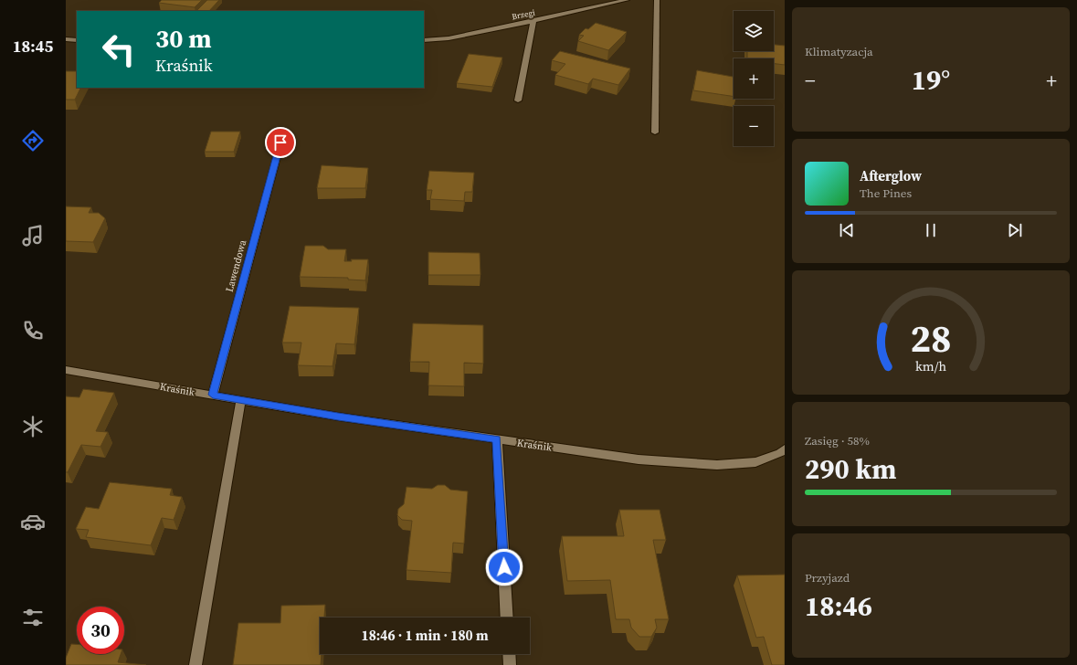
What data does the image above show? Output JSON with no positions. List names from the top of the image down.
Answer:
{
  "streets": {
    "street": ["Brzegi", "Lawendowa", "Kraśnik"]
  },
  "crossings": [
    ["Lawendowa", "Kraśnik"]
  ],
  "page": {
    "tabs": "18:45",
    "tile": [
      "Klimatyzacja",
      ["Zasięg · 58%", "290 km"],
      ["Przyjazd", "18:46"]
    ],
    "map_buttons": ["+", "−"],
    "turn": ["30 m", "Kraśnik"],
    "heat": ["−", "19°", "+"],
    "song": ["Afterglow", "The Pines"],
    "limit": "30",
    "trip": "18:46 · 1 min · 180 m",
    "gauge": ["28", "km/h"]
  }
}
